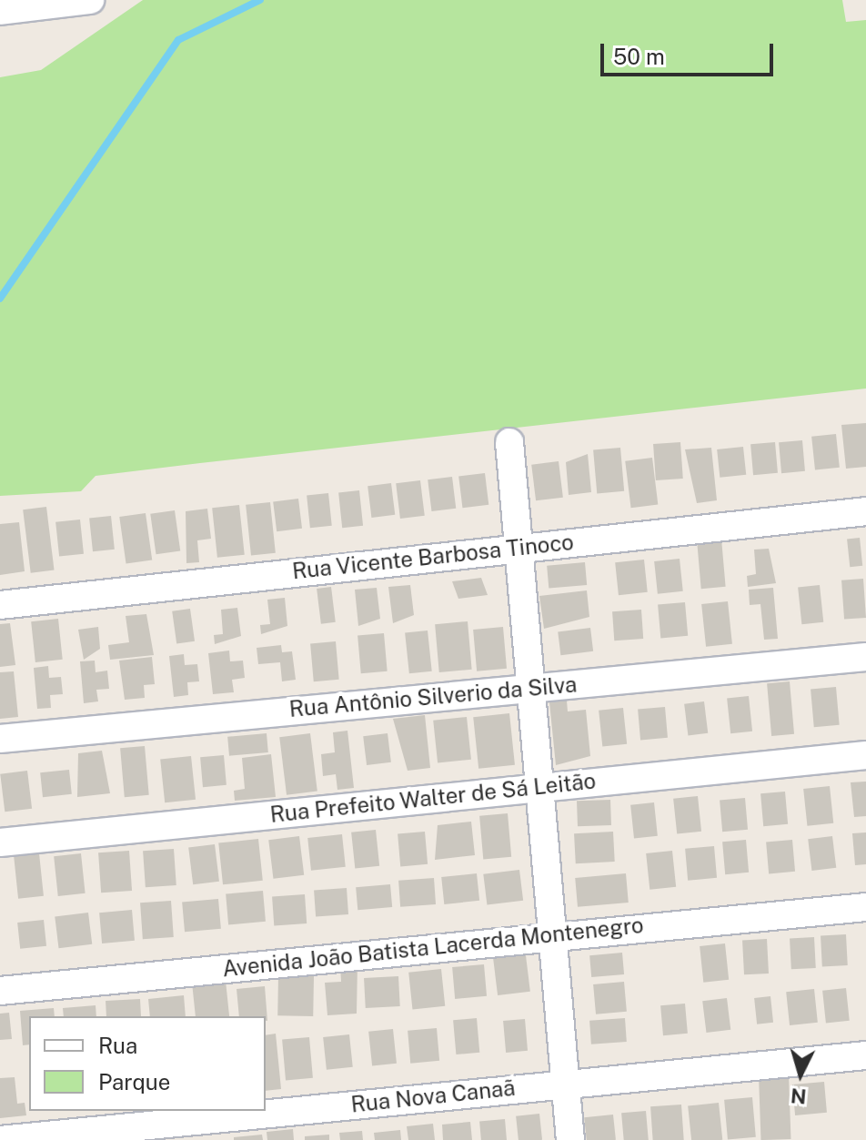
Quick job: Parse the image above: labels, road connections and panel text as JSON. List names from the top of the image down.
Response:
{
  "streets": {
    "street": [
      "Rua Vicente Barbosa Tinoco",
      "Rua Antônio Silverio da Silva",
      "Rua Prefeito Walter de Sá Leitão",
      "Avenida João Batista Lacerda Montenegro",
      "Rua Nova Canaã"
    ]
  },
  "legend": ["Rua", "Parque"],
  "scale_bar": "50 m",
  "north": "bottom"
}
